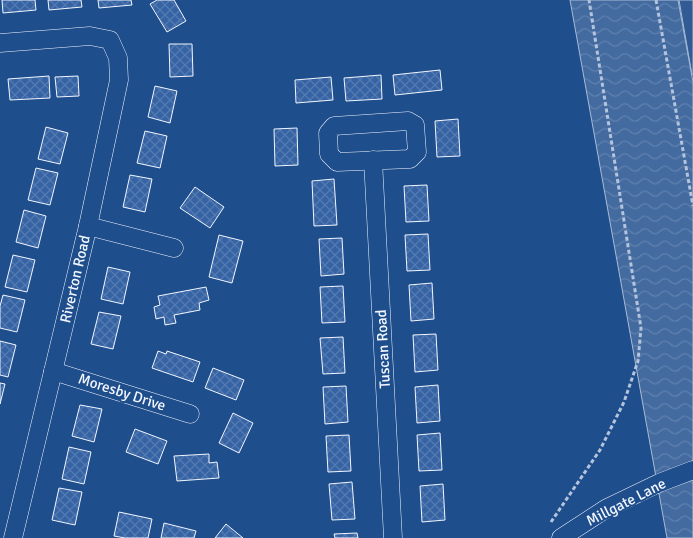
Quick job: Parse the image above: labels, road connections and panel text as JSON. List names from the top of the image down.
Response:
{
  "streets": {
    "street": [
      "Riverton Road",
      "Tuscan Road",
      "Moresby Drive",
      "Millgate Lane"
    ]
  },
  "crossings": [
    ["Riverton Road", "Moresby Drive"]
  ]
}
